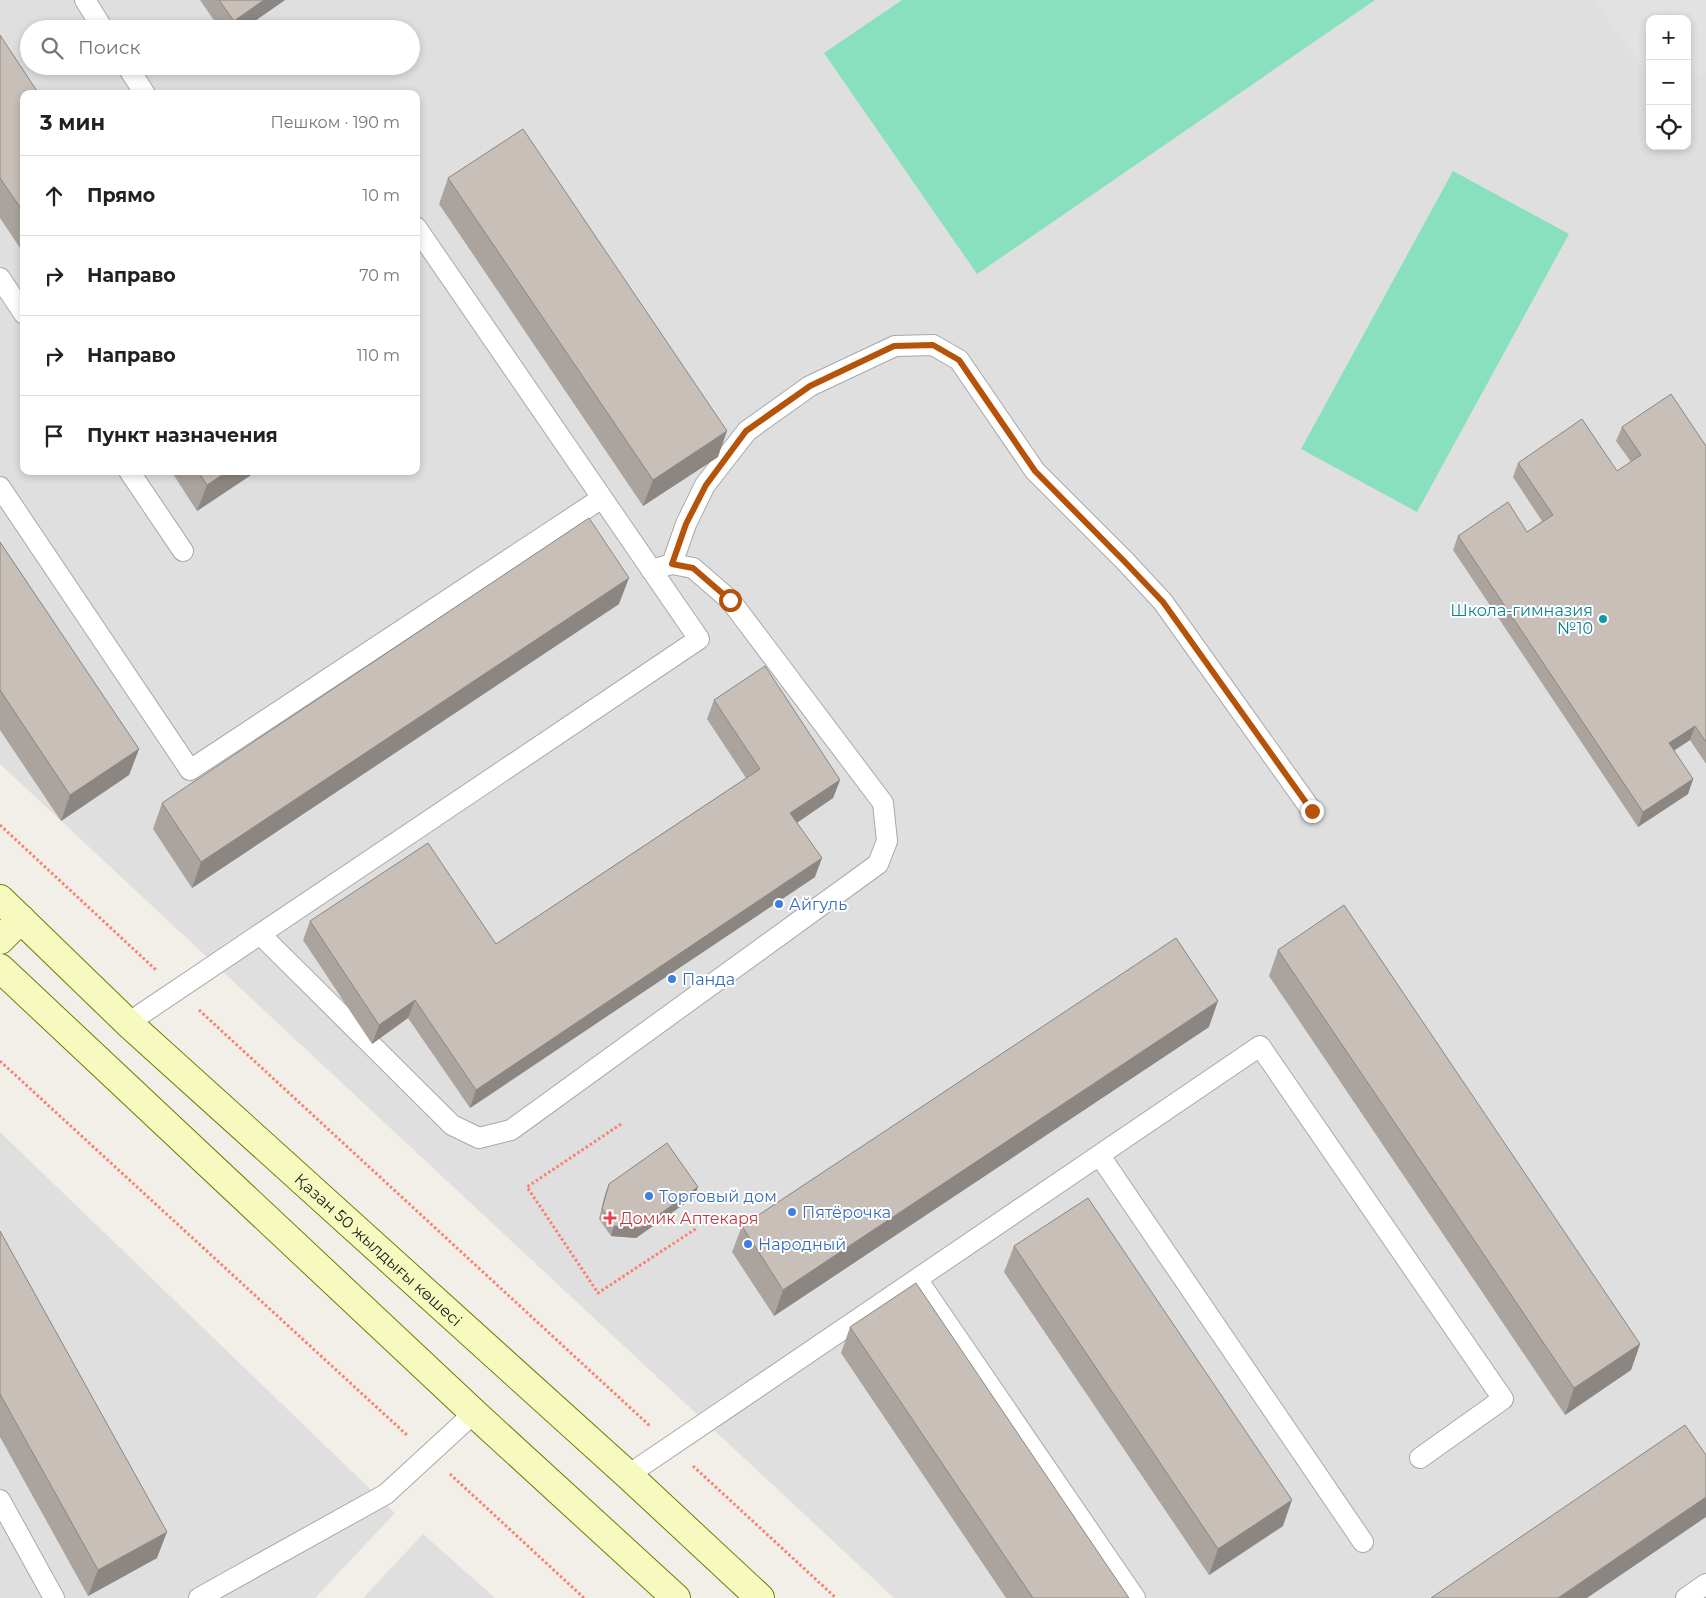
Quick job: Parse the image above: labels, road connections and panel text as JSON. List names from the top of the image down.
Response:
{
  "streets": {
    "street": ["Қазан 50 жылдығы көшесі"]
  },
  "places": {
    "other": [
      "Школа-гимназия №10",
      "Айгуль",
      "Панда",
      "Торговый дом",
      "Пятёрочка",
      "Народный"
    ],
    "health": ["Домик Аптекаря"]
  },
  "page": {
    "map_buttons": ["+", "−"],
    "search": "Поиск",
    "heading": ["3 мин", "Пешком · 190 m"],
    "list": [
      ["Прямо", "10 m"],
      ["Направо", "70 m"],
      ["Направо", "110 m"],
      "Пункт назначения"
    ]
  }
}
